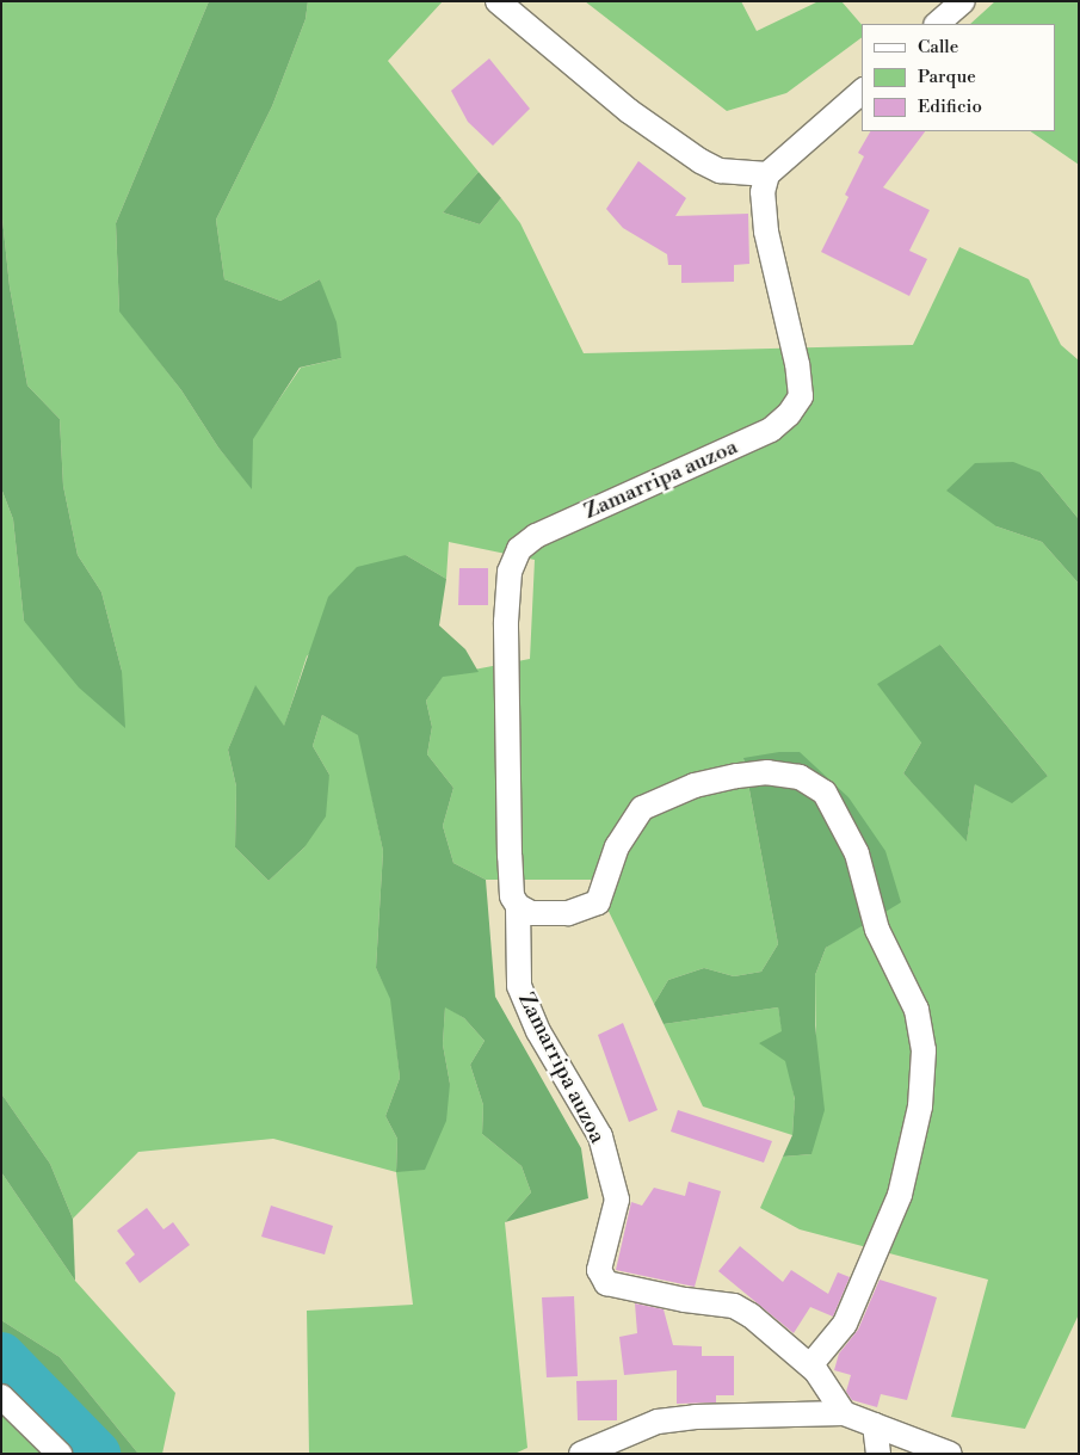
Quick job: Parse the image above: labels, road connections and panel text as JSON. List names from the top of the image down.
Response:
{
  "streets": {
    "street": ["Zamarripa auzoa"]
  },
  "legend": ["Calle", "Parque", "Edificio"]
}
